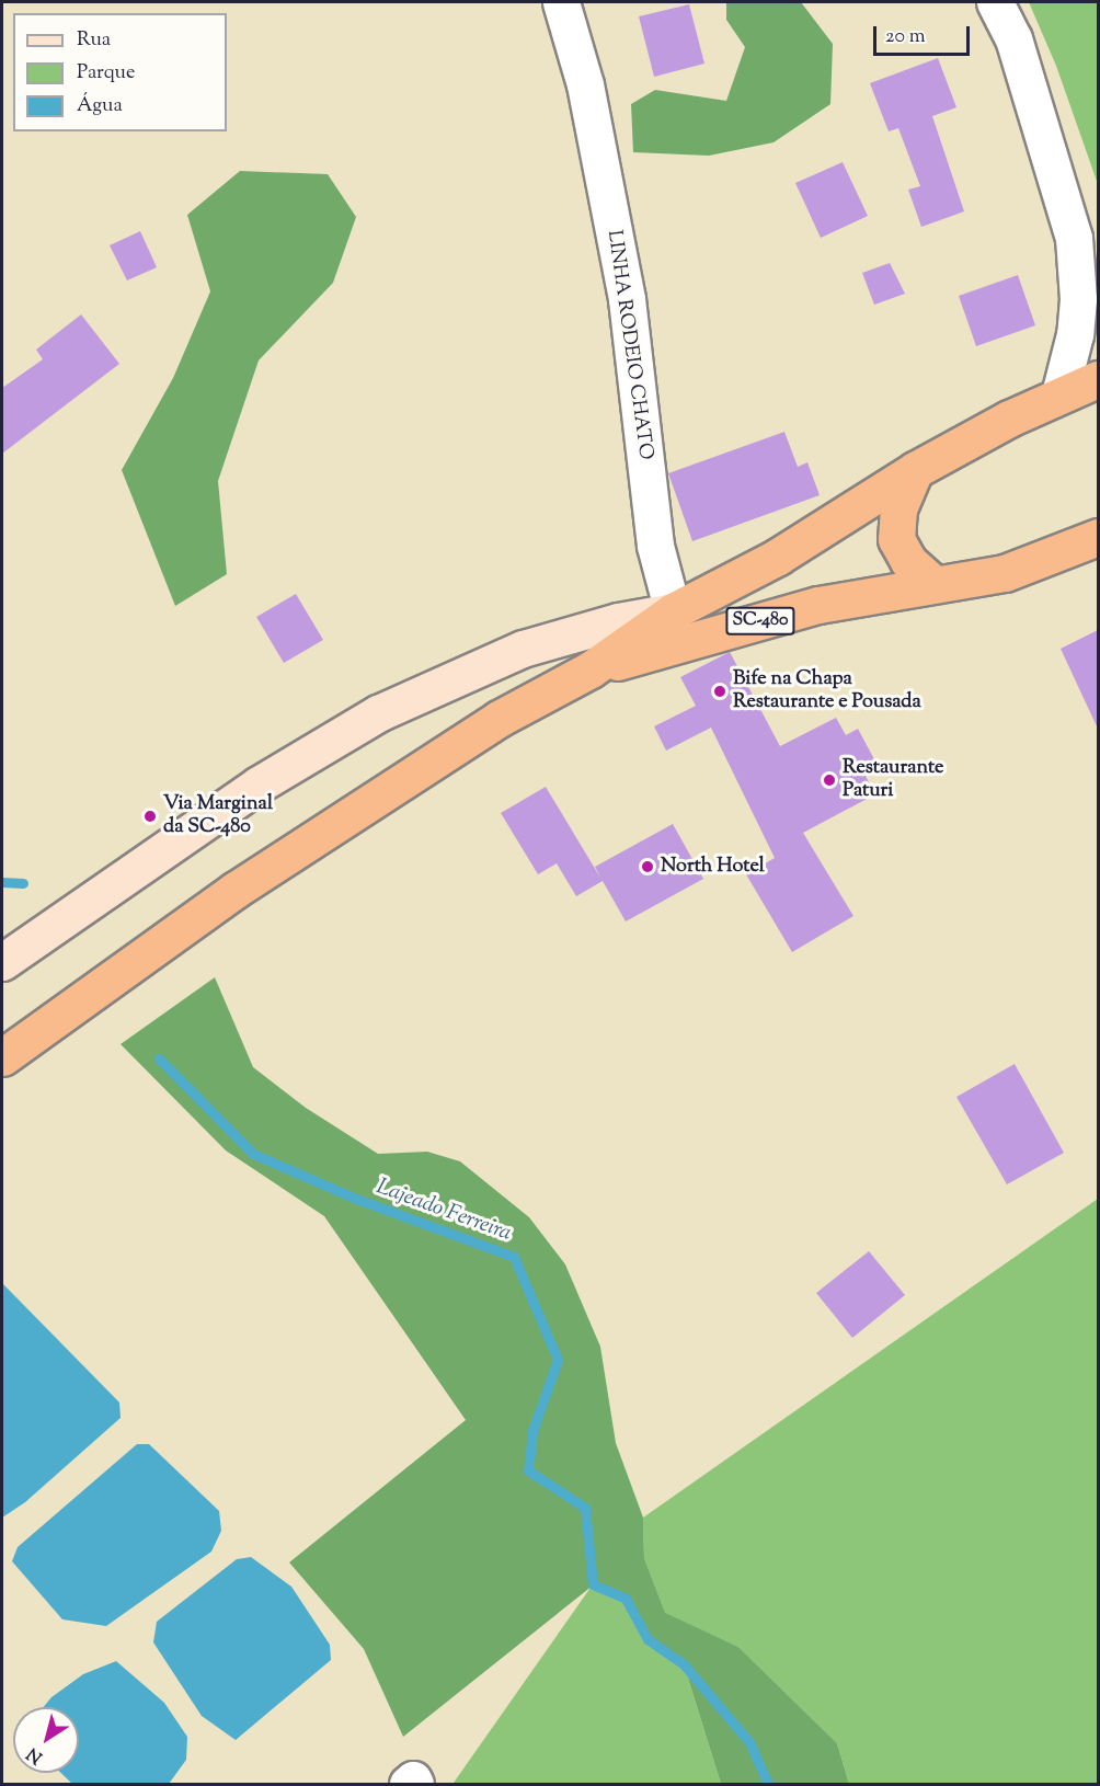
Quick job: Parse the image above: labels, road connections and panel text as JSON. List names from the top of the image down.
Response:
{
  "streets": {
    "highway": ["SC-480"],
    "street": ["LINHA RODEIO CHATO"]
  },
  "crossings": [
    ["LINHA RODEIO CHATO", "SC-480"]
  ],
  "water": ["Lajeado Ferreira"],
  "places": [
    "Bife na Chapa Restaurante e Pousada",
    "Restaurante Paturi",
    "Via Marginal da SC-480",
    "North Hotel"
  ],
  "legend": ["Rua", "Parque", "Água"],
  "scale_bar": "20 m",
  "north": "bottom left"
}
